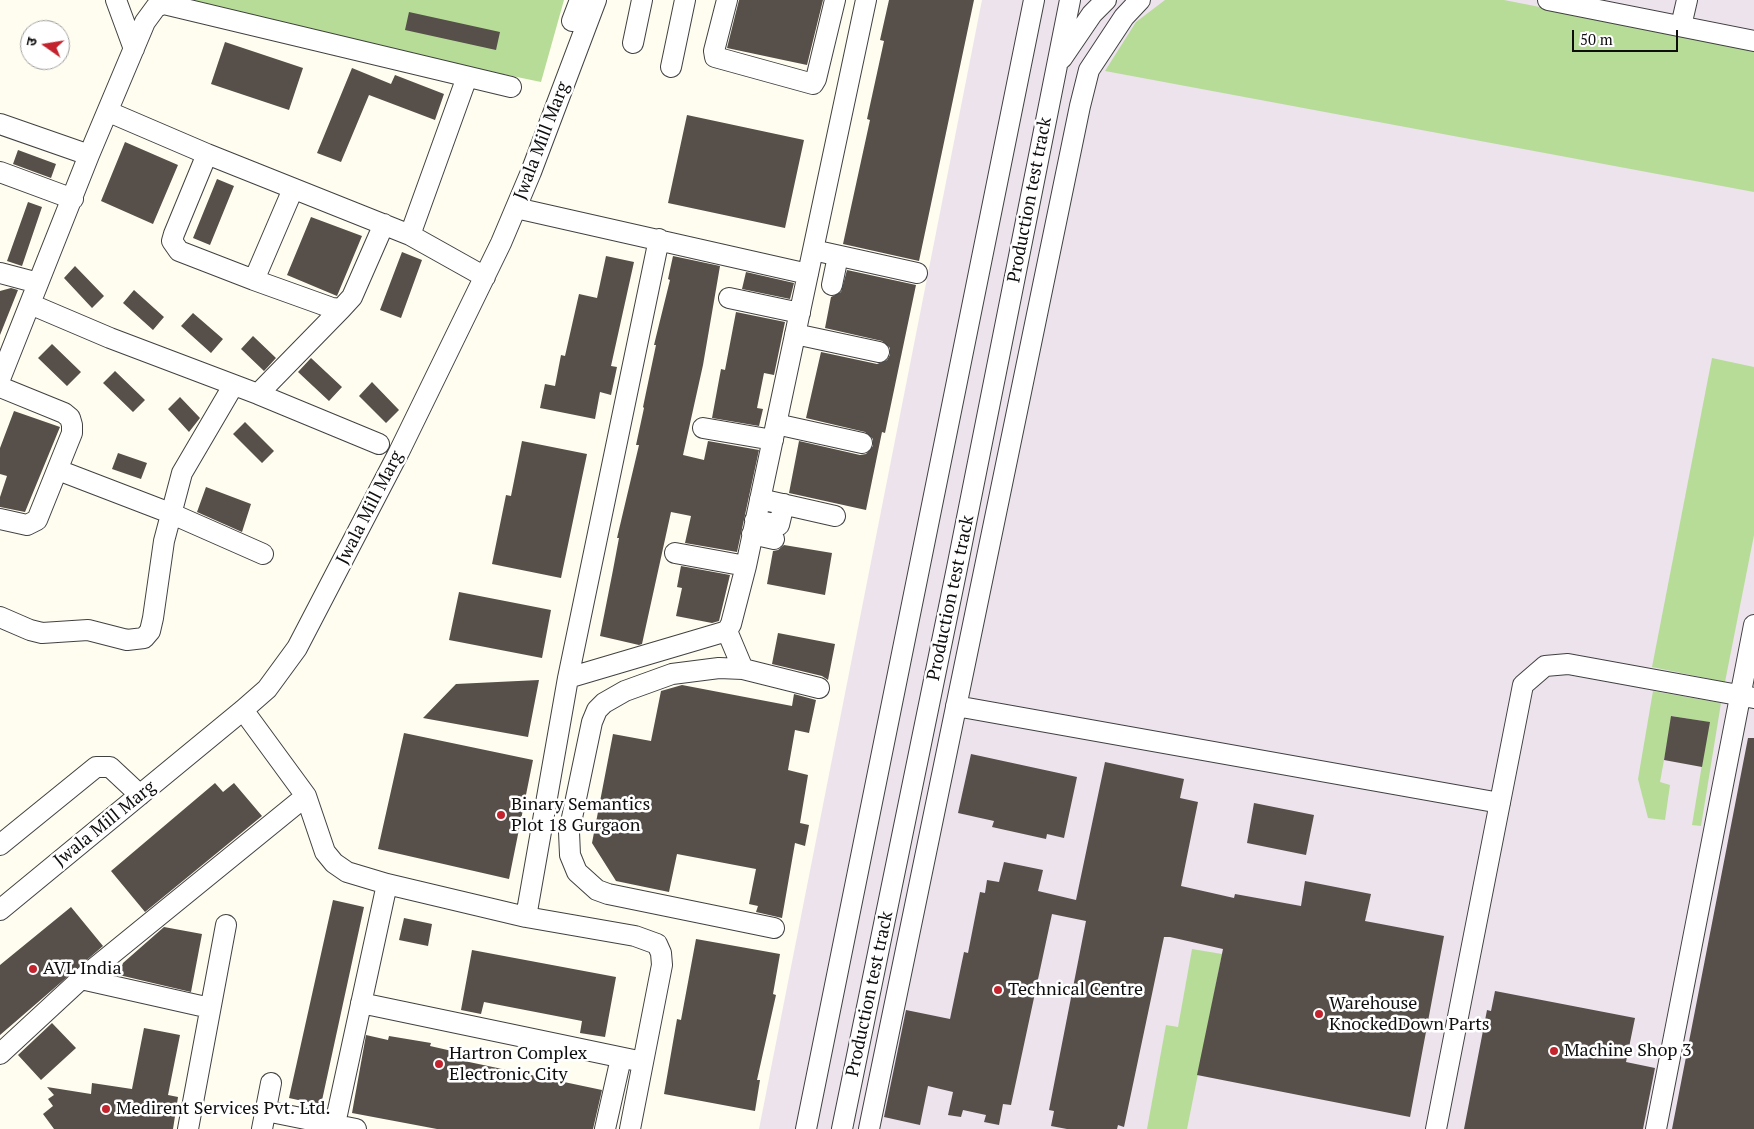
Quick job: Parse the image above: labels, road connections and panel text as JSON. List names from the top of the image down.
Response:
{
  "streets": {
    "street": ["Jwala Mill Marg", "Production test track"]
  },
  "places": [
    "Binary Semantics Plot 18 Gurgaon",
    "AVL India",
    "Technical Centre",
    "Warehouse KnockedDown Parts",
    "Machine Shop 3",
    "Hartron Complex Electronic City",
    "Medirent Services Pvt. Ltd."
  ],
  "scale_bar": "50 m",
  "north": "left"
}
